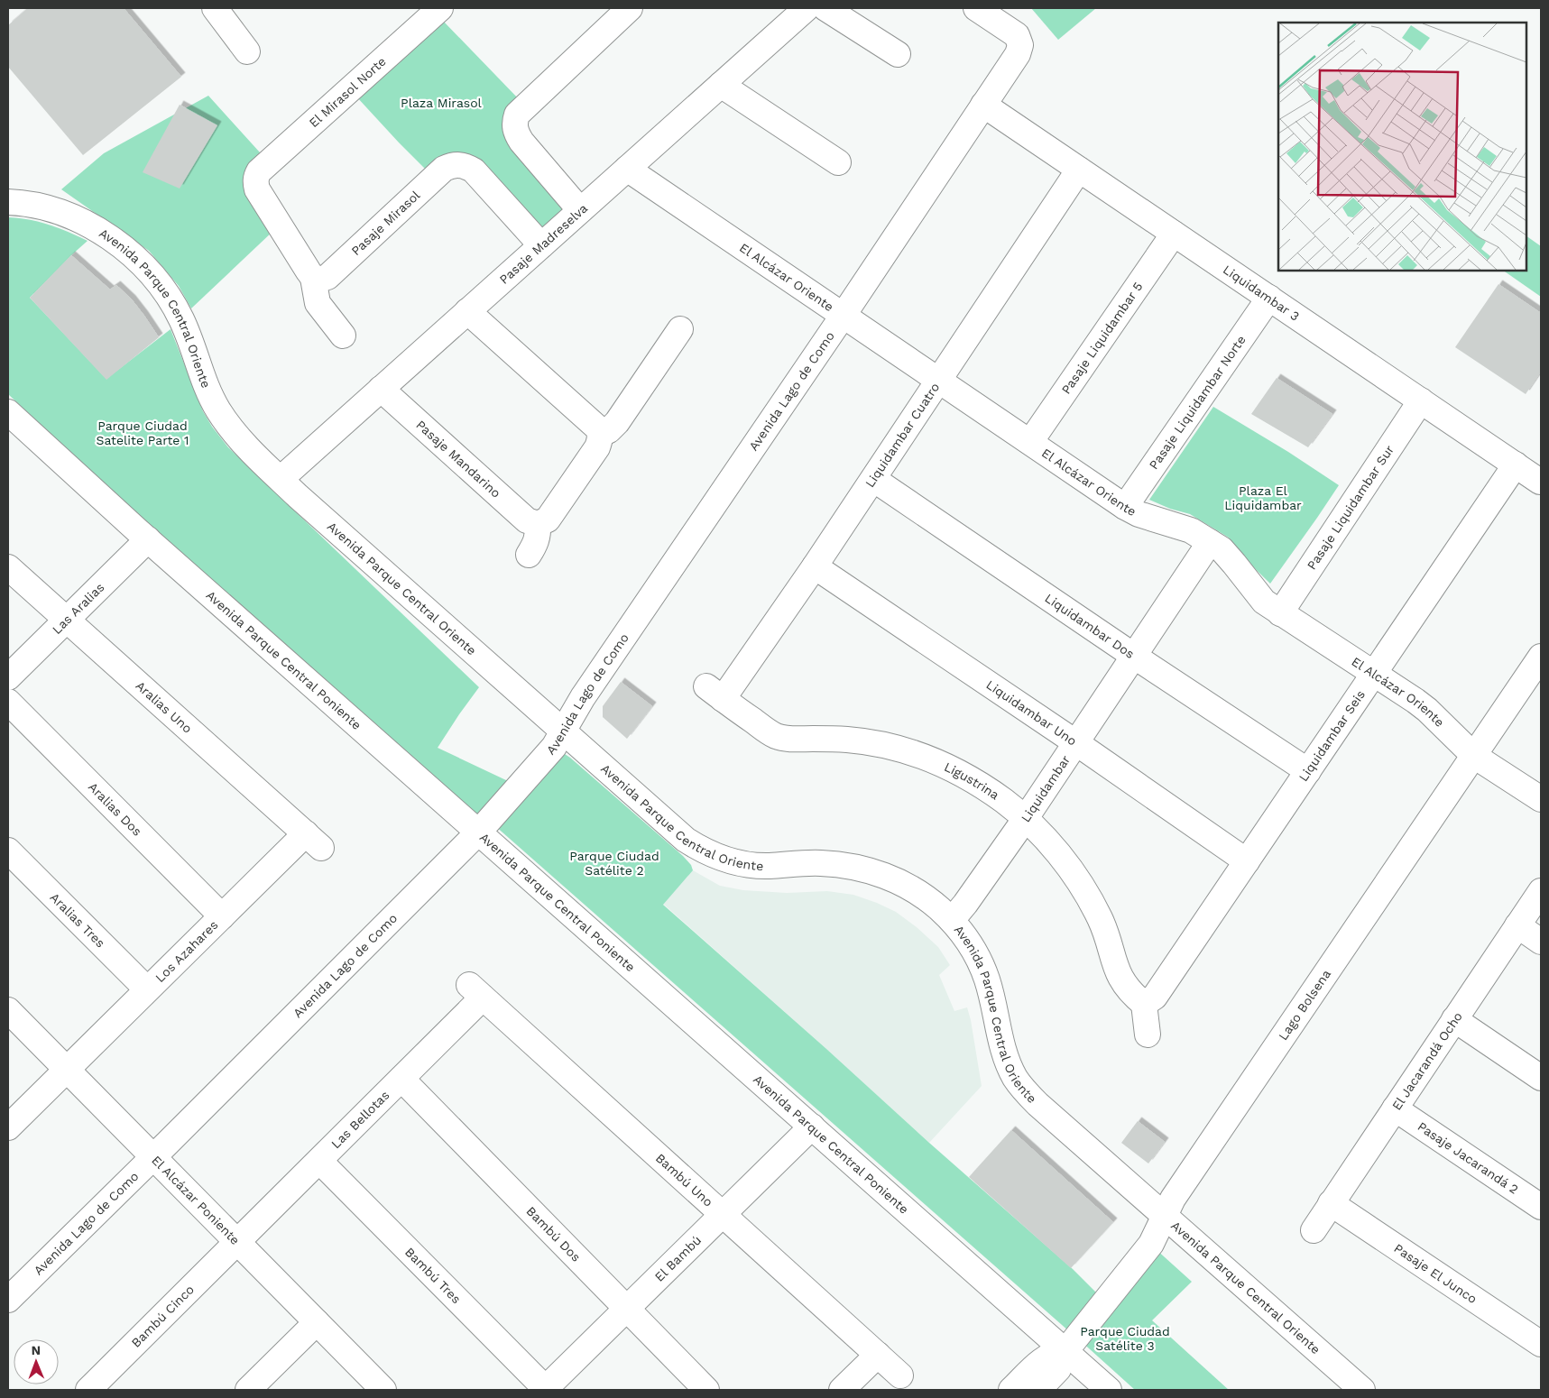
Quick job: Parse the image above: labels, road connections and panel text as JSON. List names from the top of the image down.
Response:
{
  "streets": {
    "street": [
      "El Mirasol Norte",
      "Pasaje Mirasol",
      "Pasaje Madreselva",
      "El Alcázar Oriente",
      "Liquidambar 3",
      "Avenida Parque Central Oriente",
      "Pasaje Liquidambar 5",
      "Avenida Lago de Como",
      "Pasaje Liquidambar Norte",
      "Liquidambar Cuatro",
      "Pasaje Mandarino",
      "Pasaje Liquidambar Sur",
      "Las Aralias",
      "Liquidambar Dos",
      "Avenida Parque Central Poniente",
      "Aralias Uno",
      "Liquidambar Uno",
      "Liquidambar Seis",
      "Ligustrina",
      "Liquidambar",
      "Aralias Dos",
      "Aralias Tres",
      "Los Azahares",
      "Lago Bolsena",
      "El Jacarandá Ocho",
      "Las Bellotas",
      "Pasaje Jacarandá 2",
      "Bambú Uno",
      "El Alcázar Poniente",
      "Bambú Dos",
      "El Bambú",
      "Pasaje El Junco",
      "Bambú Tres",
      "Bambú Cinco"
    ]
  },
  "crossings": [
    ["El Mirasol Norte", "Pasaje Mirasol"],
    ["Pasaje Mirasol", "Pasaje Madreselva"],
    ["Pasaje Madreselva", "El Alcázar Oriente"],
    ["Pasaje Madreselva", "Avenida Parque Central Oriente"],
    ["Pasaje Madreselva", "Pasaje Mandarino"],
    ["El Alcázar Oriente", "Pasaje Liquidambar 5"],
    ["El Alcázar Oriente", "Avenida Lago de Como"],
    ["El Alcázar Oriente", "Pasaje Liquidambar Norte"],
    ["El Alcázar Oriente", "Liquidambar Cuatro"],
    ["El Alcázar Oriente", "Pasaje Liquidambar Sur"],
    ["El Alcázar Oriente", "Liquidambar Seis"],
    ["El Alcázar Oriente", "Liquidambar"],
    ["El Alcázar Oriente", "Lago Bolsena"],
    ["Liquidambar 3", "Pasaje Liquidambar 5"],
    ["Liquidambar 3", "Avenida Lago de Como"],
    ["Liquidambar 3", "Pasaje Liquidambar Norte"],
    ["Liquidambar 3", "Liquidambar Cuatro"],
    ["Liquidambar 3", "Pasaje Liquidambar Sur"],
    ["Liquidambar 3", "Liquidambar Seis"],
    ["Avenida Parque Central Oriente", "Avenida Lago de Como"],
    ["Avenida Parque Central Oriente", "Liquidambar"],
    ["Avenida Parque Central Oriente", "Lago Bolsena"],
    ["Avenida Lago de Como", "Avenida Parque Central Poniente"],
    ["Avenida Lago de Como", "El Alcázar Poniente"],
    ["Liquidambar Cuatro", "Liquidambar Dos"],
    ["Liquidambar Cuatro", "Liquidambar Uno"],
    ["Liquidambar Cuatro", "Ligustrina"],
    ["Las Aralias", "Avenida Parque Central Poniente"],
    ["Las Aralias", "Aralias Uno"],
    ["Liquidambar Dos", "Liquidambar Seis"],
    ["Liquidambar Dos", "Liquidambar"],
    ["Avenida Parque Central Poniente", "Lago Bolsena"],
    ["Avenida Parque Central Poniente", "El Bambú"],
    ["Aralias Uno", "Los Azahares"],
    ["Liquidambar Uno", "Liquidambar Seis"],
    ["Liquidambar Uno", "Liquidambar"],
    ["Liquidambar Seis", "Ligustrina"],
    ["Ligustrina", "Liquidambar"],
    ["Aralias Dos", "Los Azahares"],
    ["Aralias Tres", "Los Azahares"],
    ["Los Azahares", "El Alcázar Poniente"],
    ["El Jacarandá Ocho", "Pasaje Jacarandá 2"],
    ["El Jacarandá Ocho", "Pasaje El Junco"],
    ["Las Bellotas", "Bambú Uno"],
    ["Las Bellotas", "El Alcázar Poniente"],
    ["Las Bellotas", "Bambú Dos"],
    ["Las Bellotas", "Bambú Tres"],
    ["Las Bellotas", "Bambú Cinco"],
    ["Bambú Uno", "El Bambú"],
    ["El Alcázar Poniente", "Bambú Cinco"],
    ["Bambú Dos", "El Bambú"],
    ["El Bambú", "Bambú Tres"]
  ],
  "parks": [
    "Plaza Mirasol",
    "Parque Ciudad Satelite Parte 1",
    "Plaza El Liquidambar",
    "Parque Ciudad Satélite 2",
    "Parque Ciudad Satélite 3"
  ],
  "north": "top"
}
